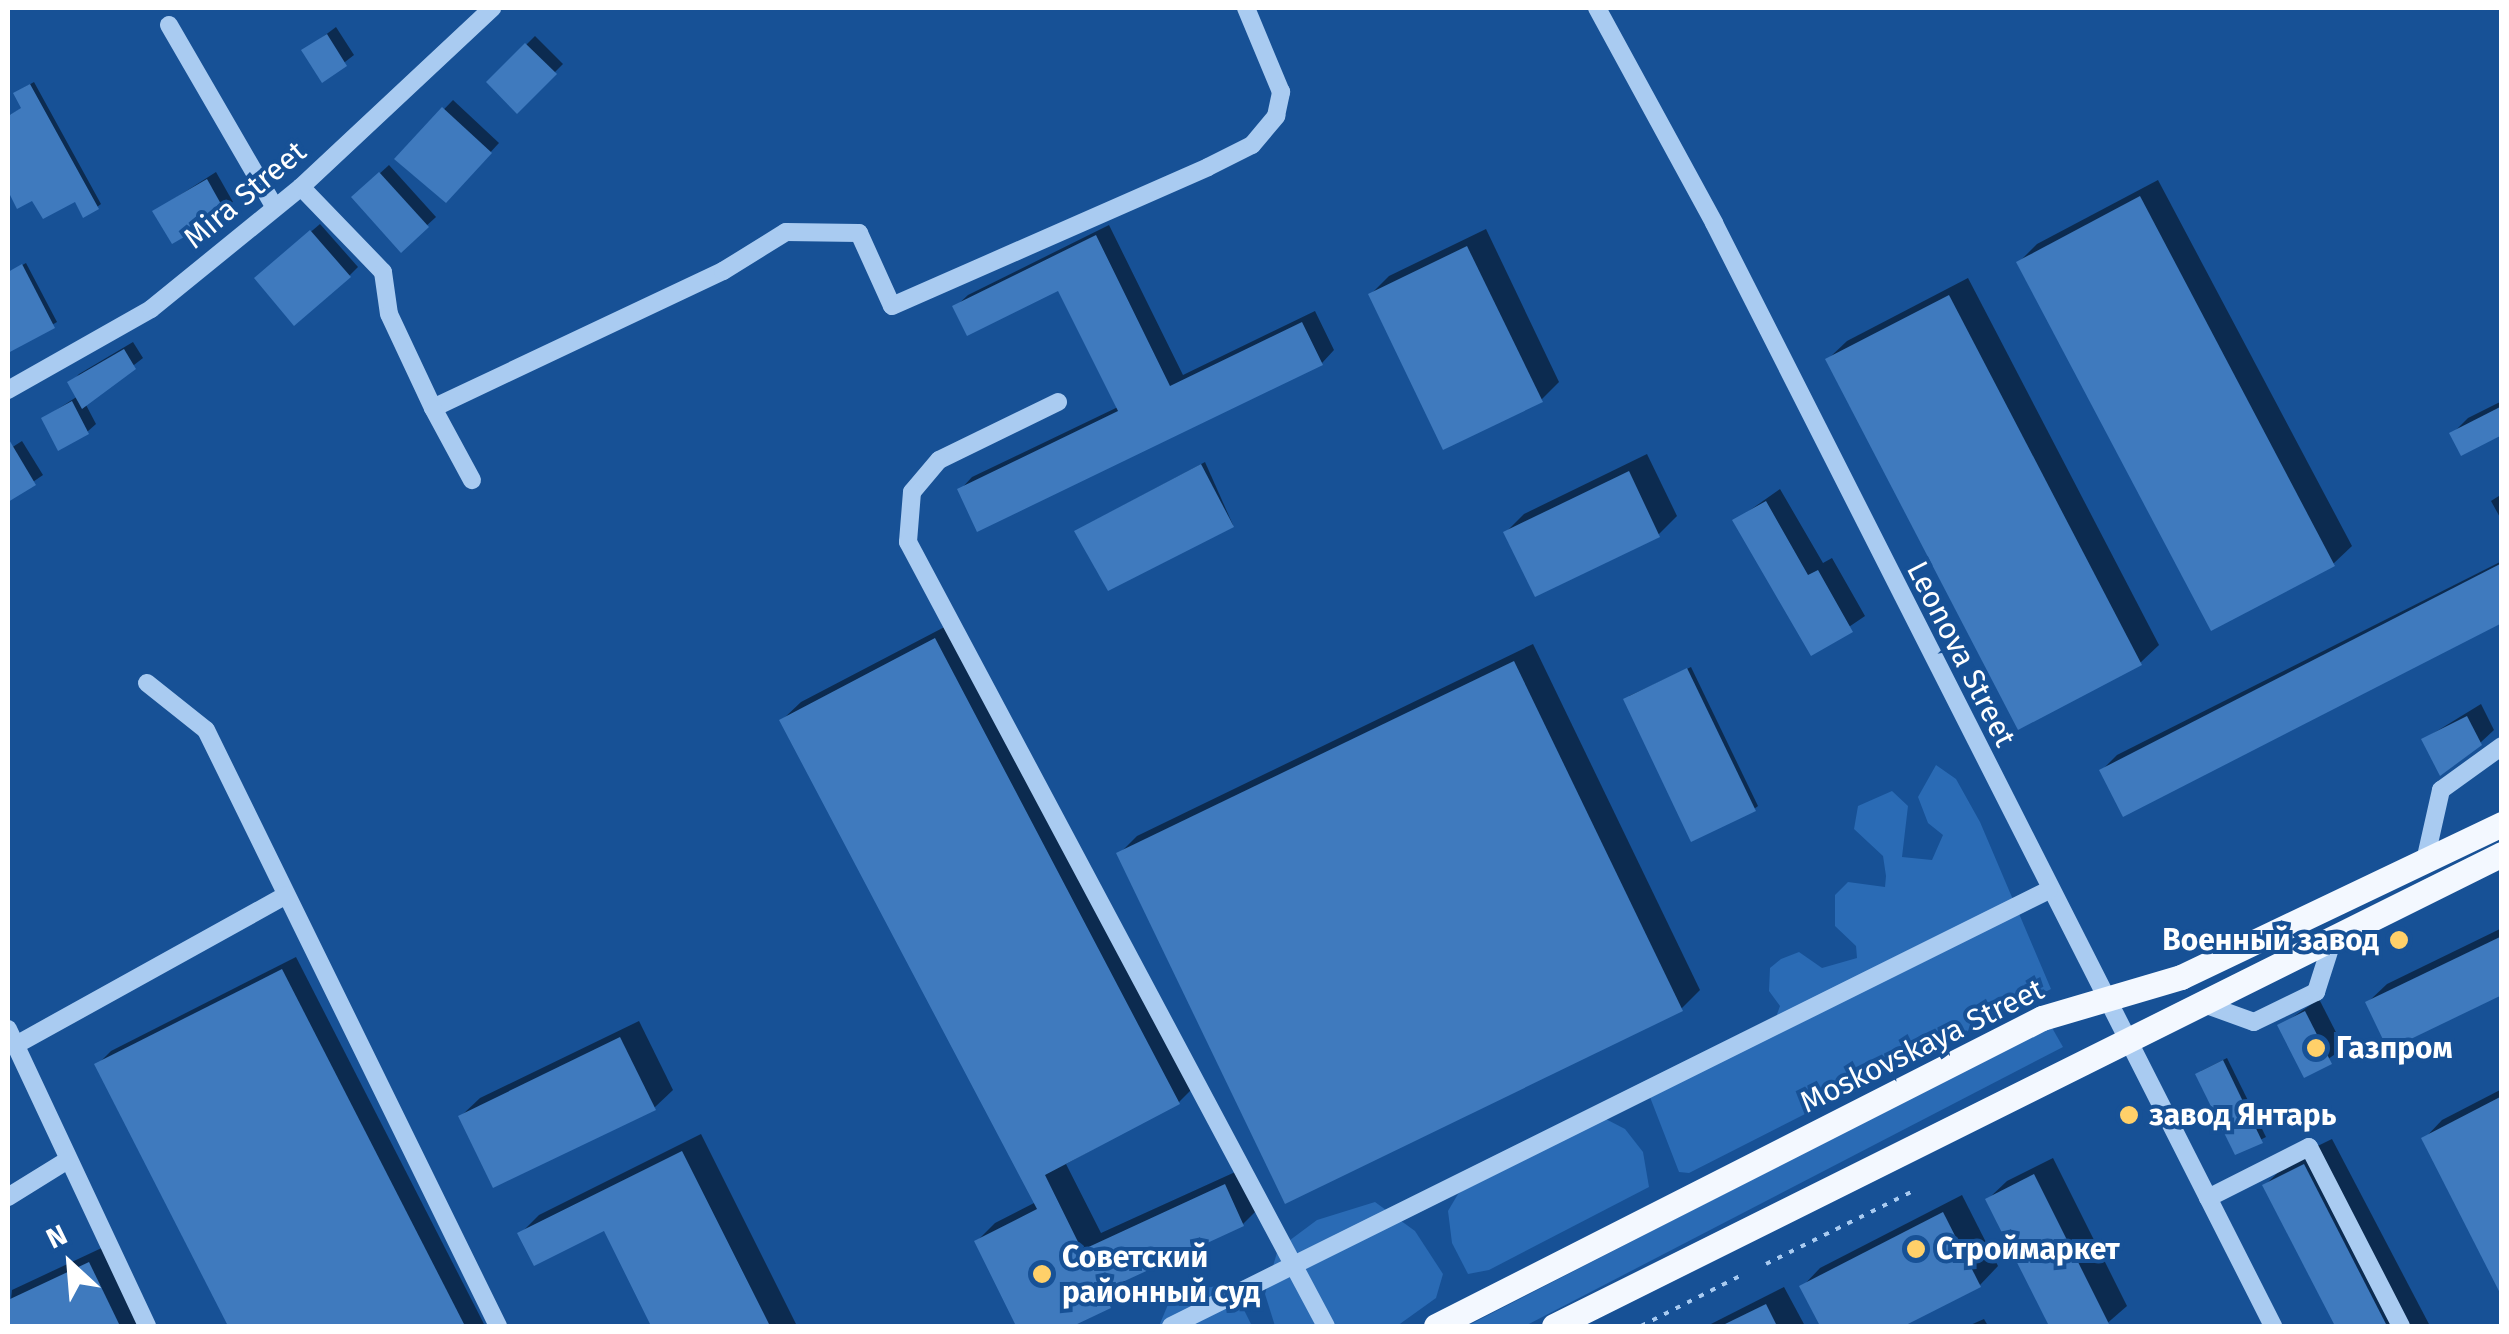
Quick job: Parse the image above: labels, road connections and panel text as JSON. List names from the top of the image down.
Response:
{
  "streets": {
    "main road": ["Moskovskaya Street"],
    "street": ["Mira Street", "Leonova Street"]
  },
  "crossings": [
    ["Leonova Street", "Moskovskaya Street"]
  ],
  "places": [
    "Военный завод",
    "Газпром",
    "завод Янтарь",
    "Строймаркет",
    "Советский районный суд"
  ],
  "north": "top left"
}
